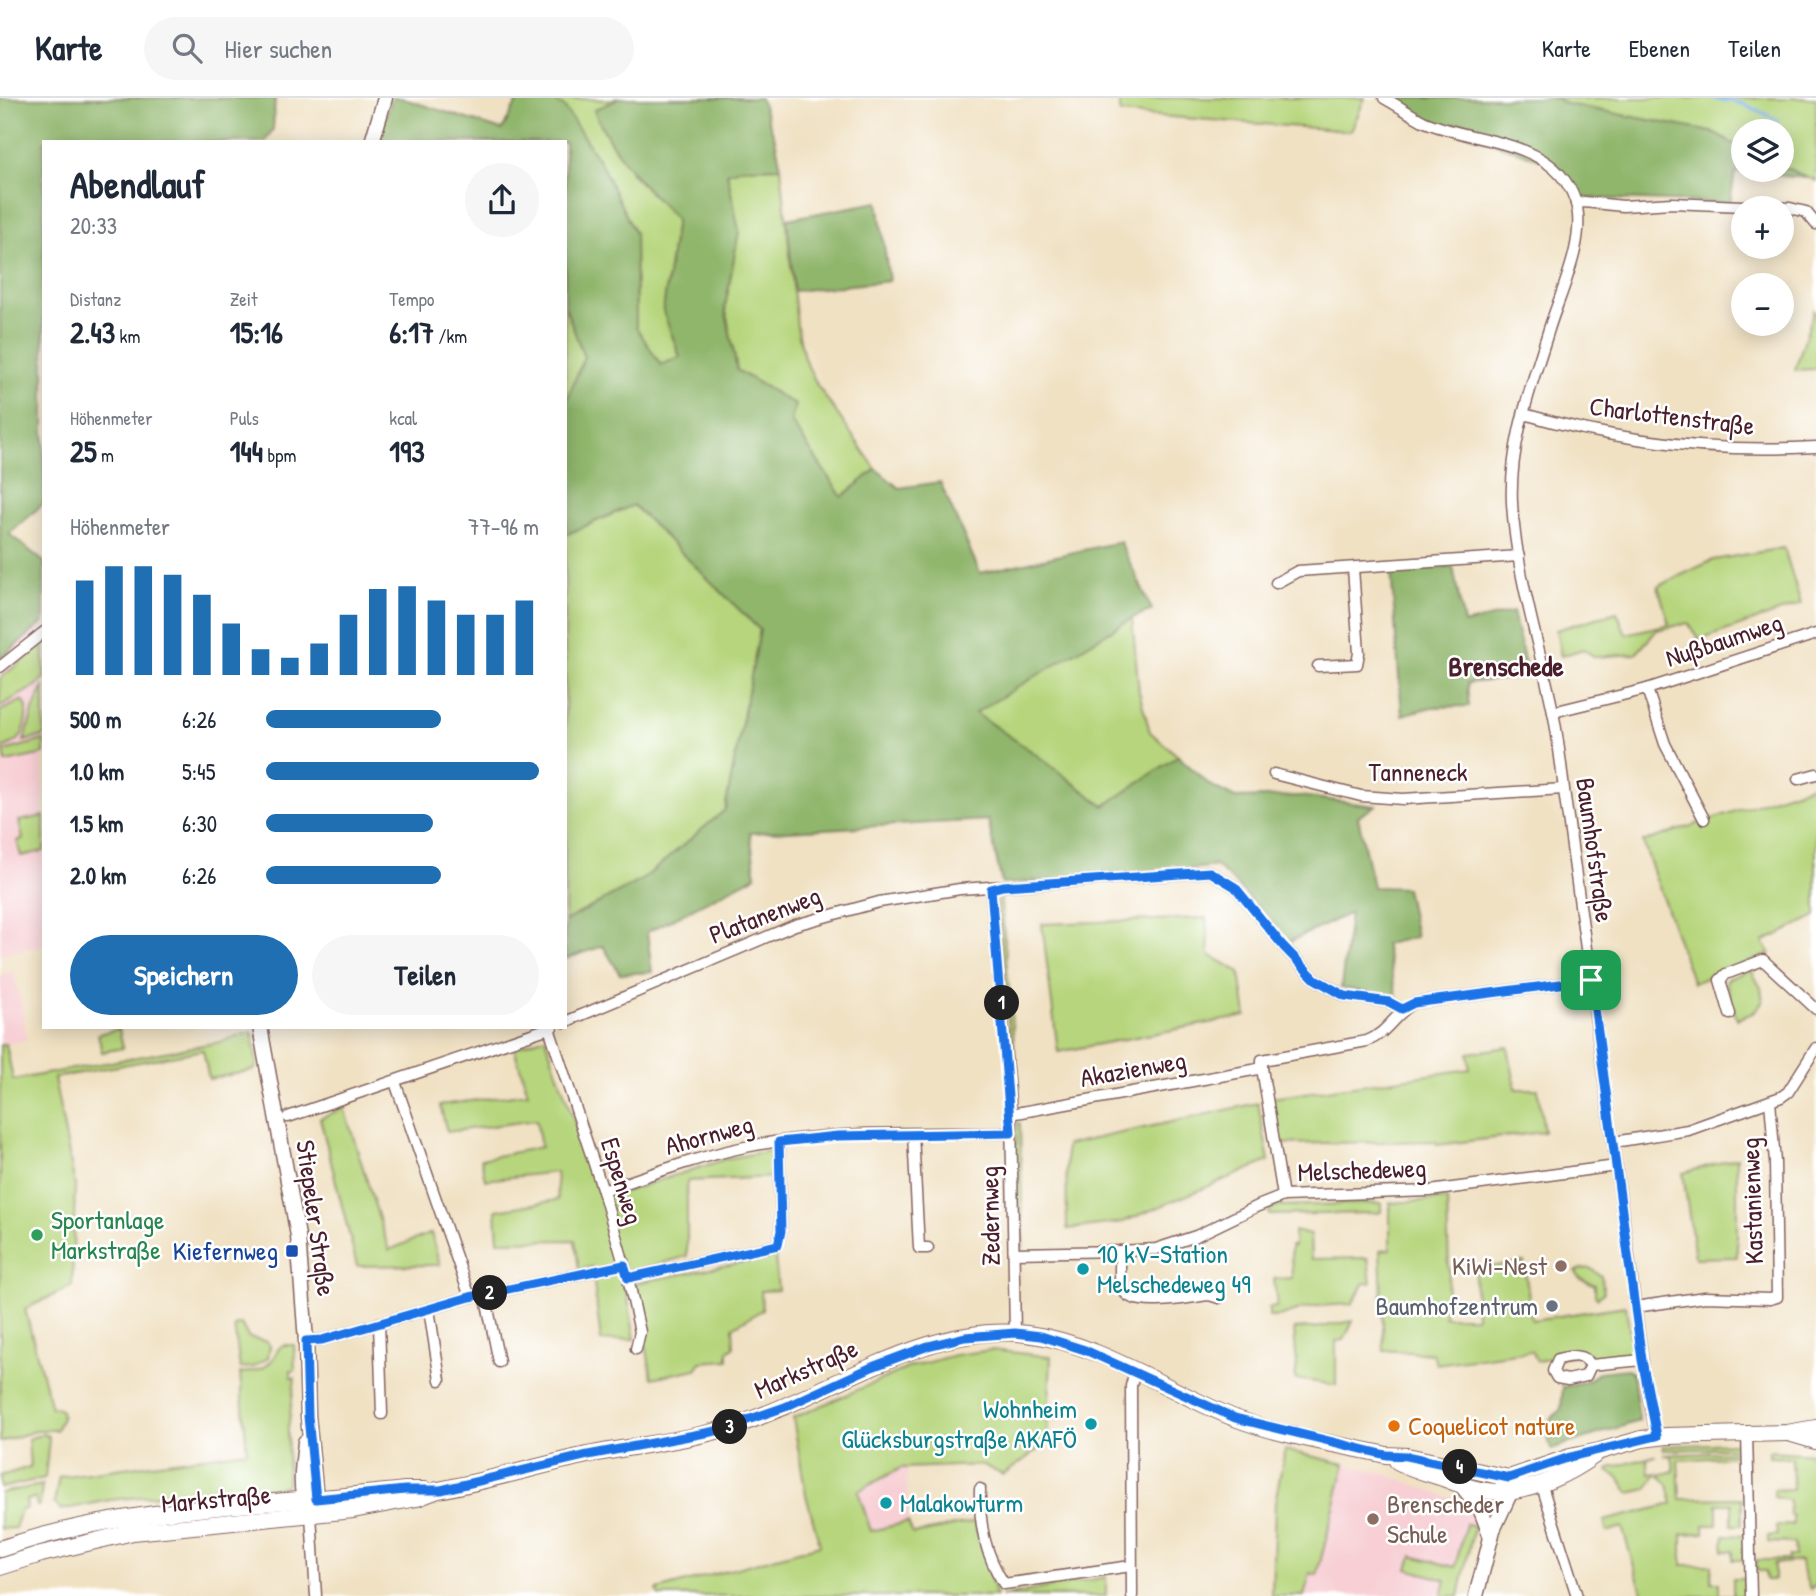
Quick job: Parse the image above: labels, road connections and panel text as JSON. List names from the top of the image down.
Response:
{
  "streets": {
    "main road": ["Markstraße"],
    "street": [
      "Charlottenstraße",
      "Nußbaumweg",
      "Tanneneck",
      "Baumhofstraße",
      "Platanenweg",
      "Akazienweg",
      "Ahornweg",
      "Melschedeweg",
      "Espenweg",
      "Kastanienweg",
      "Zedernweg",
      "Stiepeler Straße"
    ]
  },
  "crossings": [
    ["Charlottenstraße", "Baumhofstraße"],
    ["Nußbaumweg", "Baumhofstraße"],
    ["Tanneneck", "Baumhofstraße"],
    ["Baumhofstraße", "Melschedeweg"],
    ["Baumhofstraße", "Kastanienweg"],
    ["Baumhofstraße", "Markstraße"],
    ["Platanenweg", "Akazienweg"],
    ["Platanenweg", "Zedernweg"],
    ["Akazienweg", "Zedernweg"],
    ["Ahornweg", "Espenweg"],
    ["Ahornweg", "Zedernweg"],
    ["Melschedeweg", "Zedernweg"],
    ["Zedernweg", "Markstraße"],
    ["Stiepeler Straße", "Markstraße"]
  ],
  "districts": ["Brenschede"],
  "places": {
    "other": [
      "Sportanlage Markstraße",
      "KiWi-Nest",
      "10 kV-Station Melschedeweg 49",
      "Baumhofzentrum",
      "Wohnheim Glücksburgstraße AKAFÖ",
      "Coquelicot nature",
      "Malakowturm",
      "Brenscheder Schule"
    ],
    "transit": ["Kiefernweg"]
  },
  "page": {
    "header": "Karte",
    "search": "Hier suchen",
    "nav": ["Karte", "Ebenen", "Teilen"],
    "map_buttons": ["+", "−"],
    "heading": ["Abendlauf", "20:33"],
    "stats": [
      ["Distanz", "2.43 km"],
      ["Zeit", "15:16"],
      ["Tempo", "6:17 /km"],
      ["Höhenmeter", "25 m"],
      ["Puls", "144 bpm"],
      ["kcal", "193"]
    ],
    "chart": ["Höhenmeter", "77–96 m"],
    "list": [
      {
        "name": "500 m",
        "note": "6:26"
      },
      {
        "name": "1.0 km",
        "note": "5:45"
      },
      {
        "name": "1.5 km",
        "note": "6:30"
      },
      {
        "name": "2.0 km",
        "note": "6:26"
      }
    ],
    "buttons": ["Speichern", "Teilen"],
    "pins": [
      "1",
      "2",
      "3",
      "4"
    ]
  }
}
